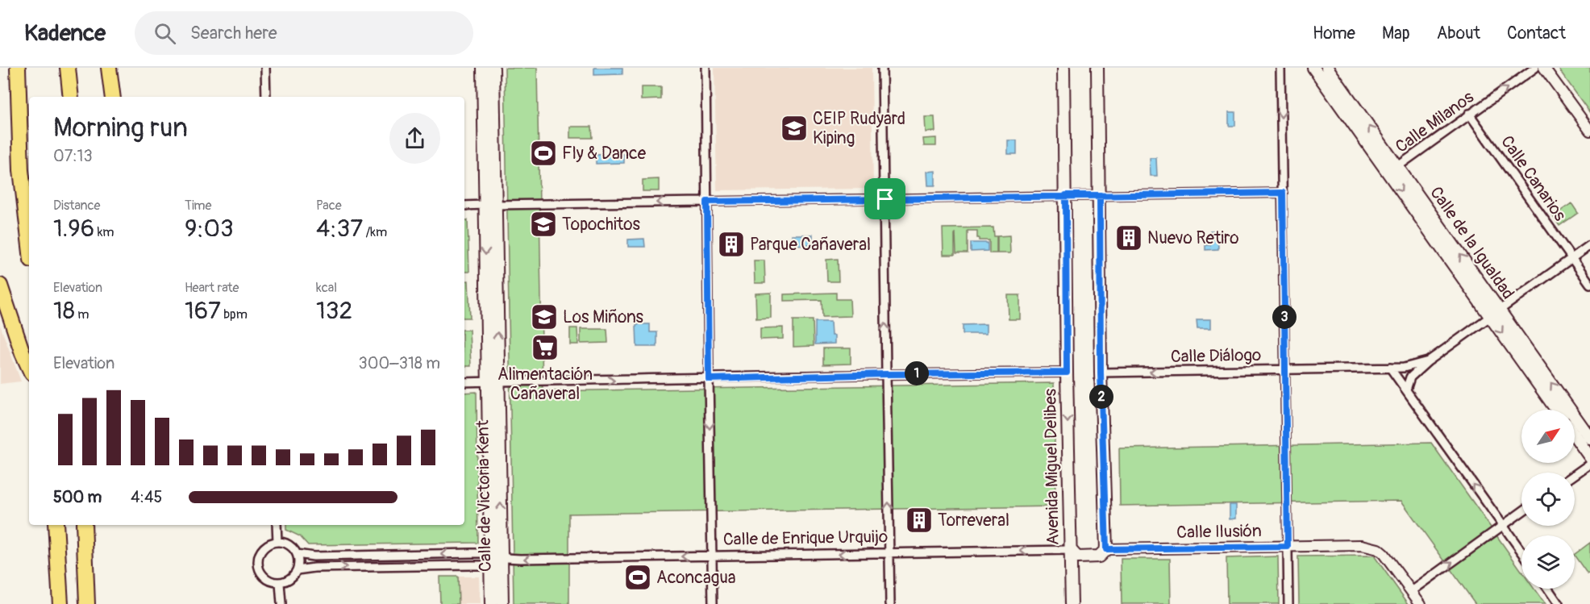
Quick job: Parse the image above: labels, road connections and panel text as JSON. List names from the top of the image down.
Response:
{
  "streets": {
    "main road": [
      "Calle de la Igualdad",
      "Avenida Miguel Delibes",
      "Calle de Victoria Kent",
      "Calle de Enrique Urquijo"
    ],
    "street": [
      "Calle Milanos",
      "Calle Canarios",
      "Calle Diálogo",
      "Calle Ilusión"
    ]
  },
  "crossings": [
    ["Calle Milanos", "Calle Canarios"],
    ["Calle Milanos", "Calle de la Igualdad"],
    ["Avenida Miguel Delibes", "Calle de Enrique Urquijo"],
    ["Calle de Victoria Kent", "Calle de Enrique Urquijo"],
    ["Calle Ilusión", "Calle de Enrique Urquijo"]
  ],
  "one_way": ["Calle Milanos", "Calle Diálogo", "Calle de Enrique Urquijo"],
  "places": {
    "school or university": ["CEIP Rudyard Kiping", "Topochitos", "Los Miñons"],
    "sports": ["Fly & Dance", "Aconcagua"],
    "building": ["Nuevo Retiro", "Parque Cañaveral", "Torreveral"],
    "supermarket": ["Alimentación Cañaveral"]
  },
  "north": "top right",
  "page": {
    "header": "Kadence",
    "search": "Search here",
    "nav": [
      "Home",
      "Map",
      "About",
      "Contact"
    ],
    "heading": ["Morning run", "07:13"],
    "stats": [
      ["Distance", "1.96 km"],
      ["Time", "9:03"],
      ["Pace", "4:37 /km"],
      ["Elevation", "18 m"],
      ["Heart rate", "167 bpm"],
      ["kcal", "132"]
    ],
    "pins": ["3", "1", "2"],
    "chart": ["Elevation", "300–318 m"],
    "list": [
      {
        "name": "500 m",
        "note": "4:45"
      }
    ]
  }
}
